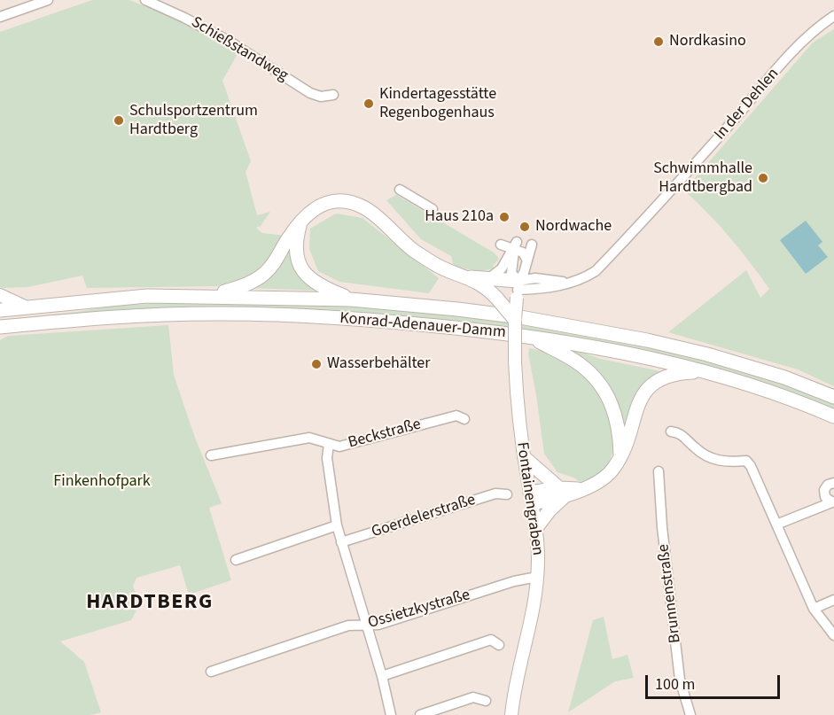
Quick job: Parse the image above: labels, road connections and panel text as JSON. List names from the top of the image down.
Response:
{
  "streets": {
    "main road": ["Konrad-Adenauer-Damm"],
    "street": [
      "Schießstandweg",
      "In der Dehlen",
      "Beckstraße",
      "Fontainengraben",
      "Goerdelerstraße",
      "Brunnenstraße",
      "Ossietzkystraße"
    ]
  },
  "crossings": [
    ["In der Dehlen", "Fontainengraben"],
    ["Fontainengraben", "Ossietzkystraße"]
  ],
  "districts": ["HARDTBERG"],
  "parks": ["Finkenhofpark"],
  "places": [
    "Nordkasino",
    "Kindertagesstätte Regenbogenhaus",
    "Schulsportzentrum Hardtberg",
    "Schwimmhalle Hardtbergbad",
    "Haus 210a",
    "Nordwache",
    "Wasserbehälter"
  ],
  "scale_bar": "100 m"
}
